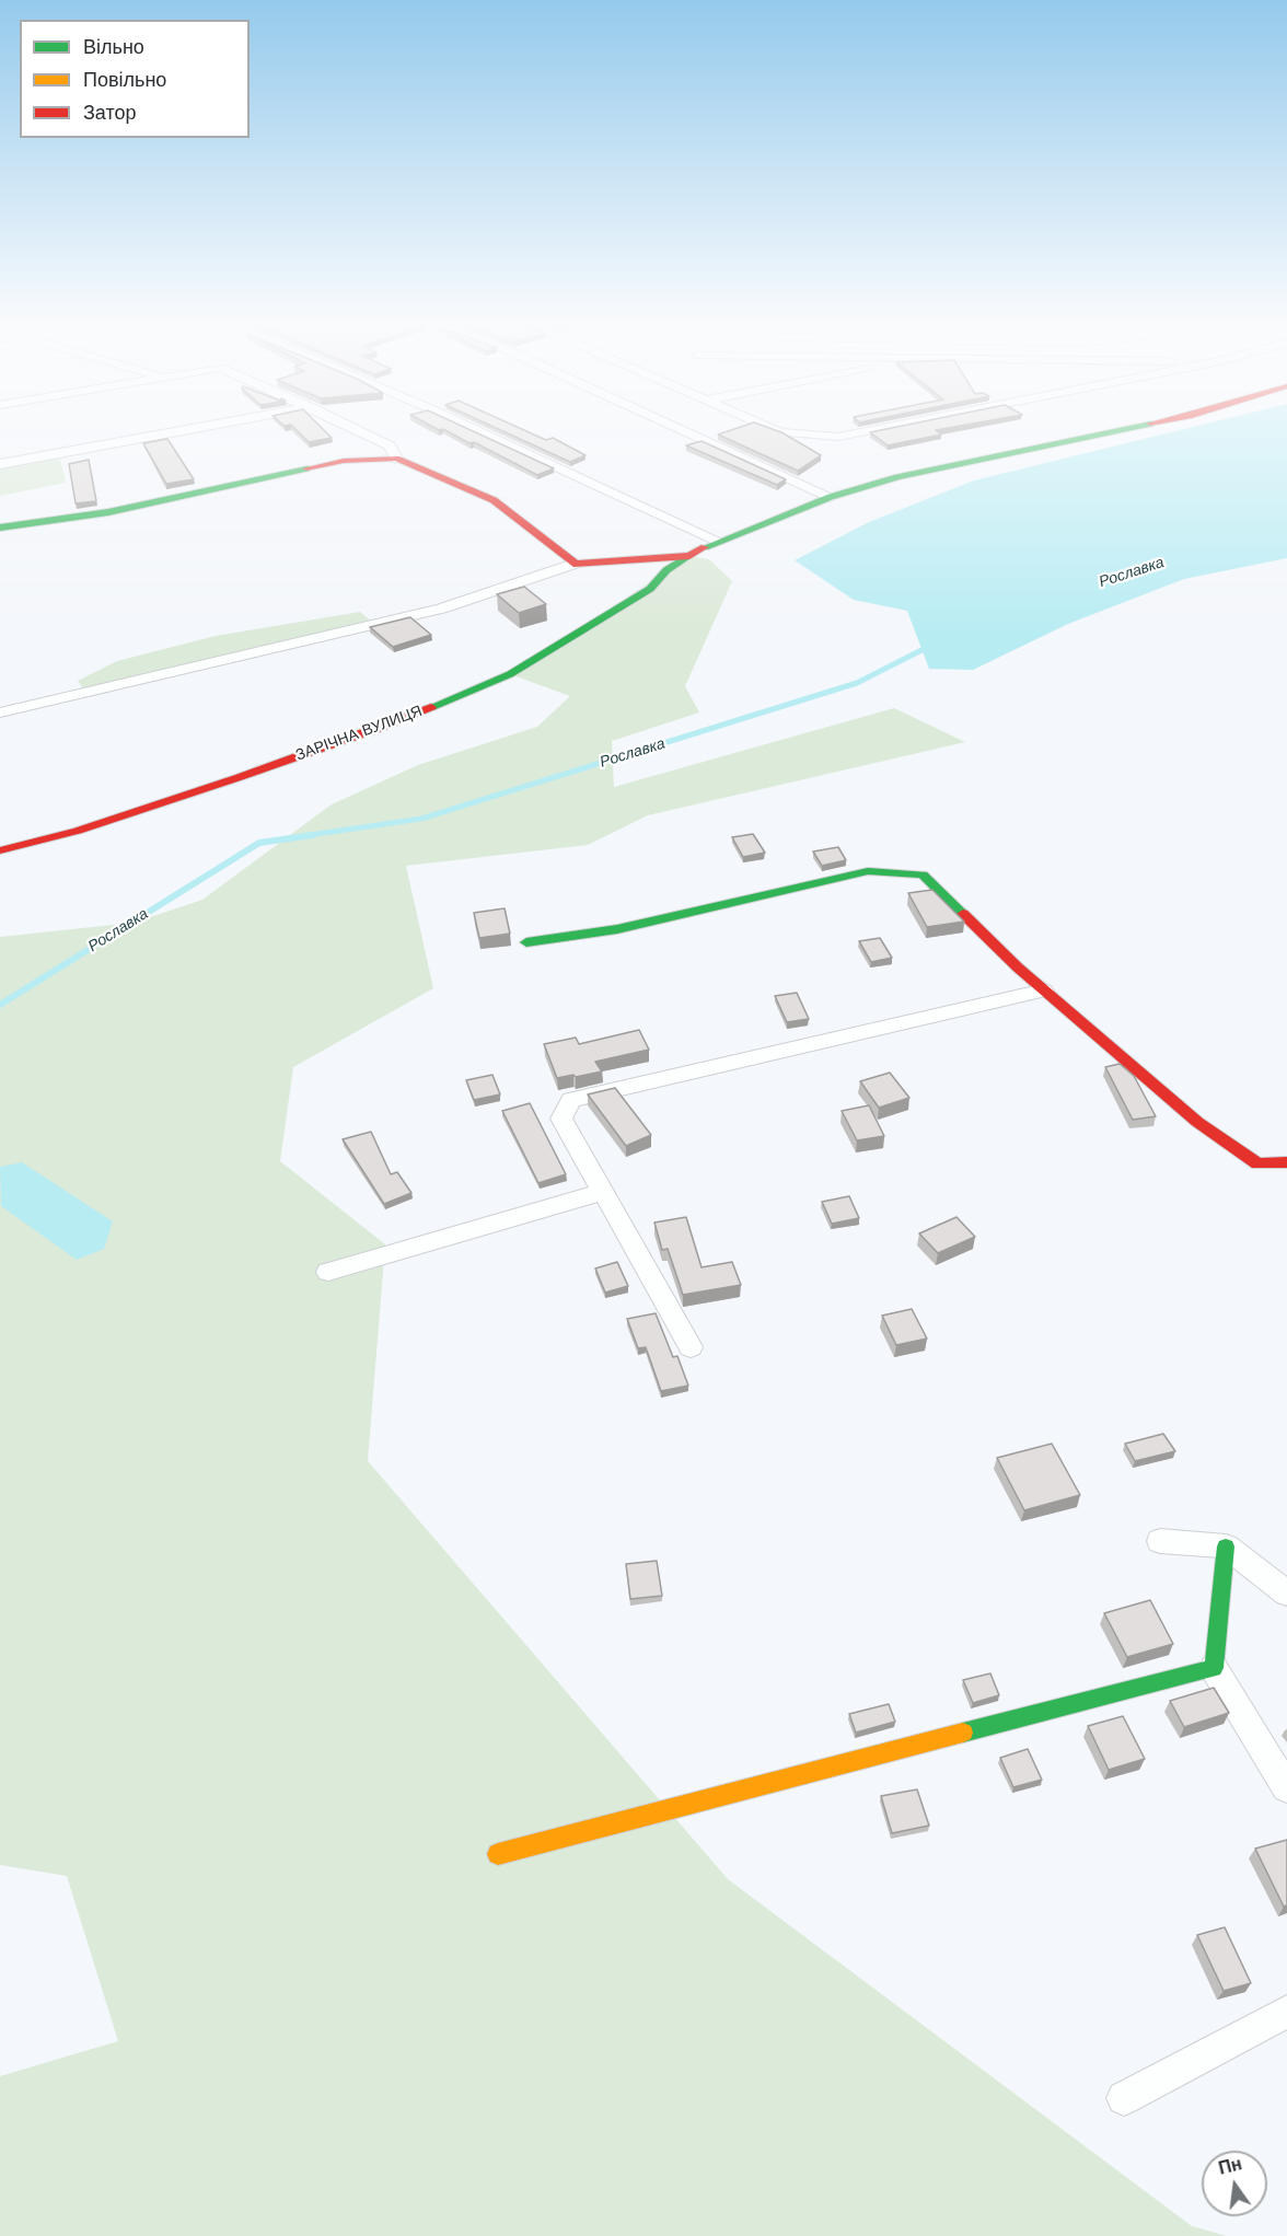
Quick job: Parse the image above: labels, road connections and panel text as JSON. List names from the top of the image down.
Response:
{
  "streets": {
    "street": ["ЗАРІЧНА ВУЛИЦЯ"]
  },
  "water": ["Рославка"],
  "legend": ["Вільно", "Повільно", "Затор"],
  "north": "top"
}
